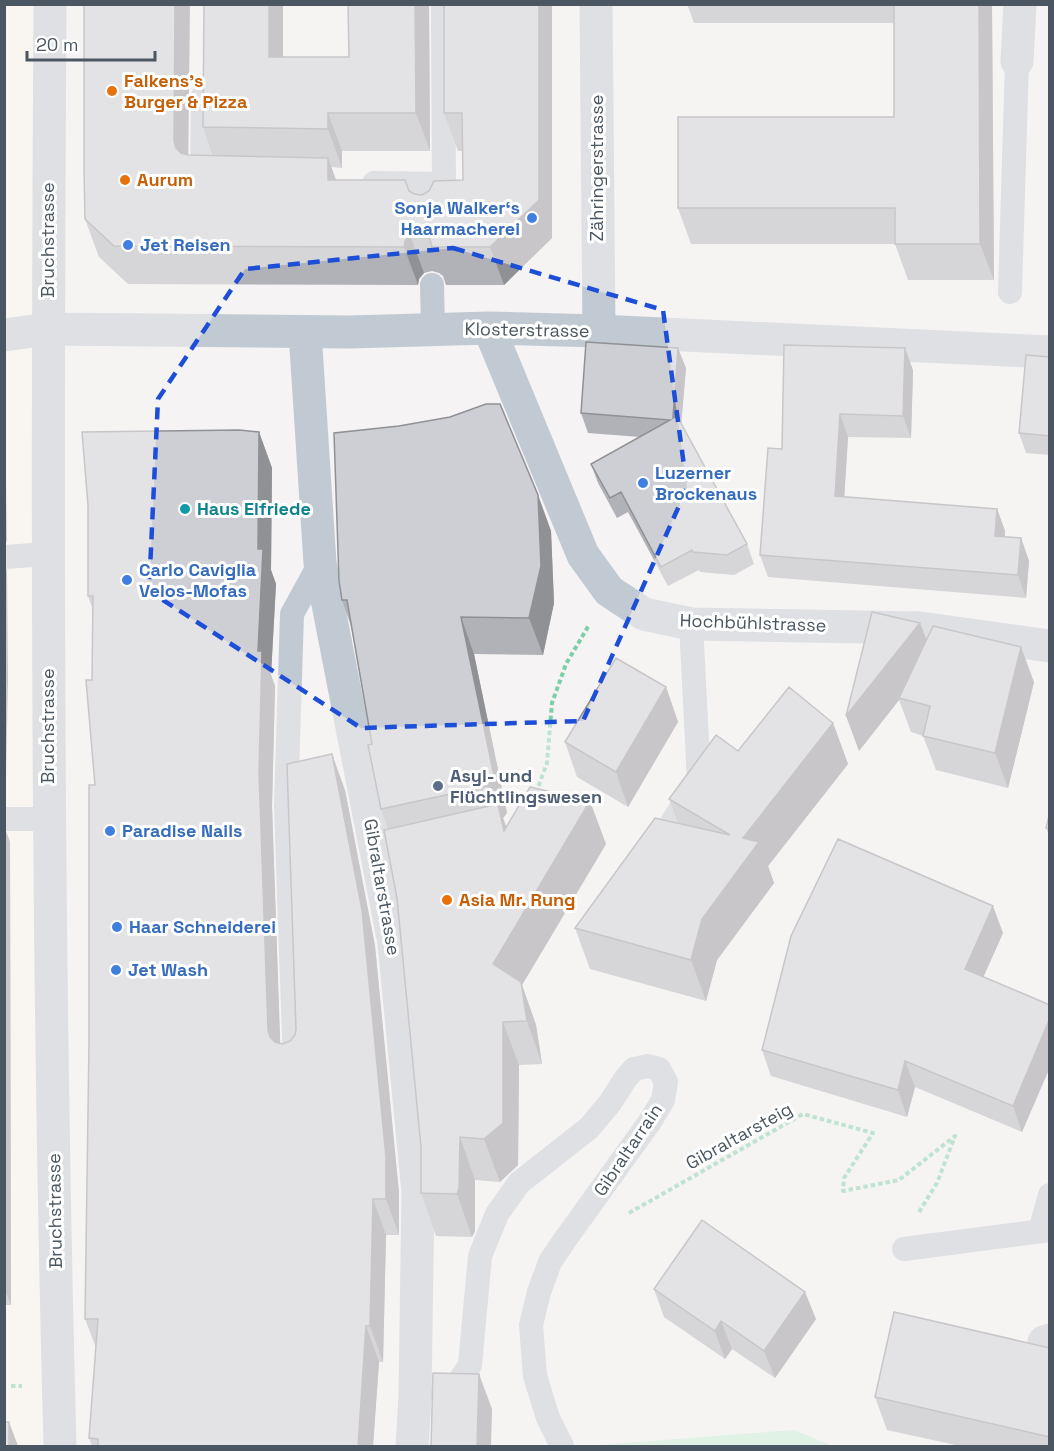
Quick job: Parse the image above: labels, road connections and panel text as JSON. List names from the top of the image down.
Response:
{
  "streets": {
    "street": [
      "Zähringerstrasse",
      "Bruchstrasse",
      "Klosterstrasse",
      "Hochbühlstrasse",
      "Gibraltarstrasse"
    ],
    "lane": ["Gibraltarrain"],
    "path": ["Gibraltarsteig"]
  },
  "crossings": [
    ["Zähringerstrasse", "Klosterstrasse"],
    ["Bruchstrasse", "Klosterstrasse"],
    ["Klosterstrasse", "Hochbühlstrasse"],
    ["Klosterstrasse", "Gibraltarstrasse"],
    ["Gibraltarstrasse", "Gibraltarrain"]
  ],
  "places": [
    "Falkens's Burger & Pizza",
    "Aurum",
    "Sonja Walker‘s Haarmacherei",
    "Jet Reisen",
    "Luzerner Brockenaus",
    "Haus Elfriede",
    "Carlo Caviglia Velos-Mofas",
    "Asyl- und Flüchtlingswesen",
    "Paradise Nails",
    "Asia Mr. Rung",
    "Haar Schneiderei",
    "Jet Wash"
  ],
  "scale_bar": "20 m"
}
